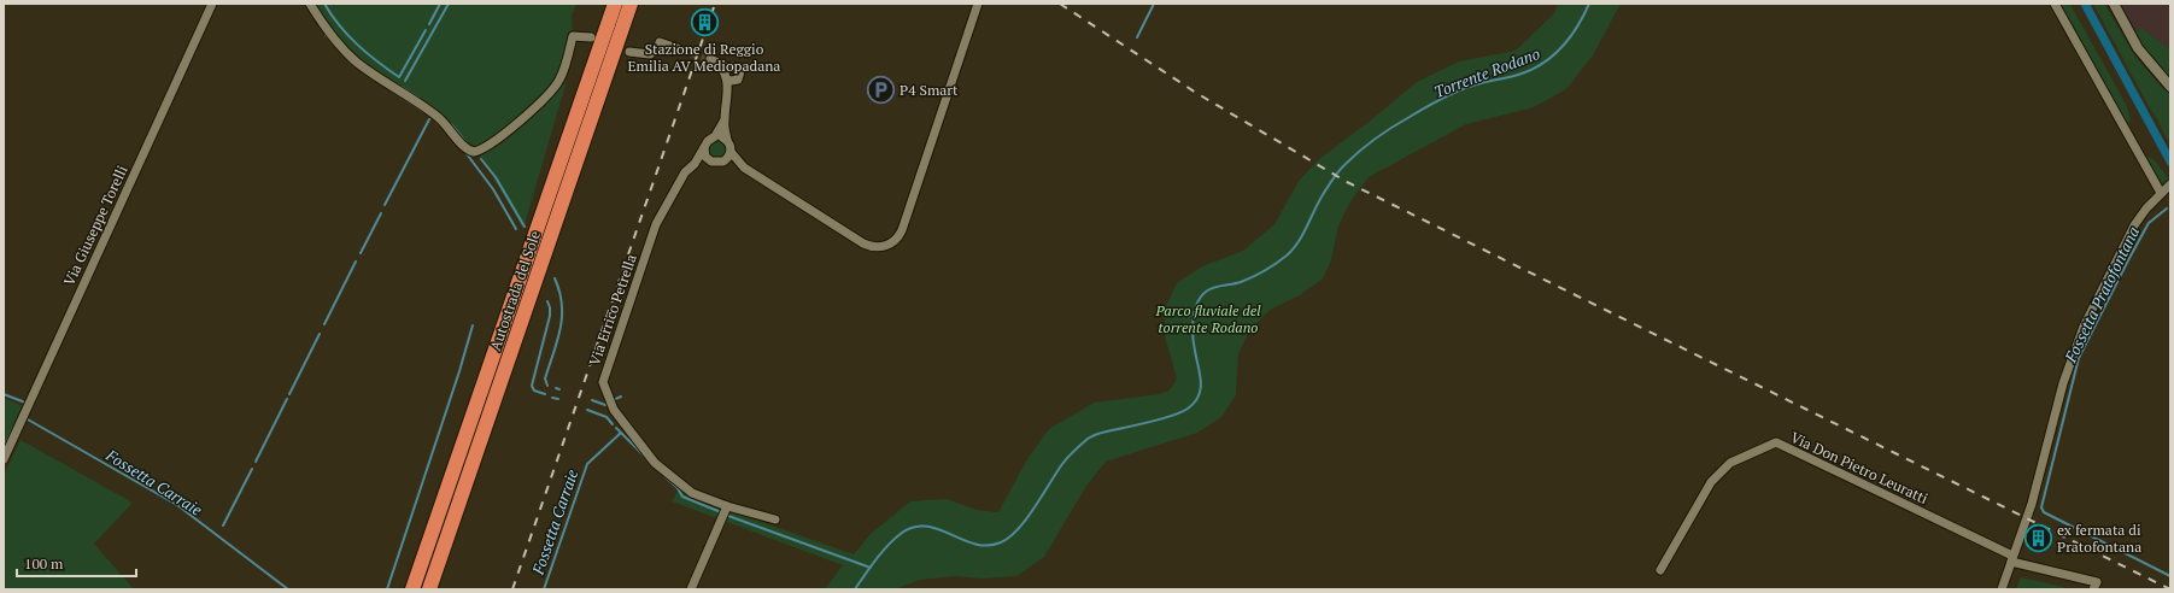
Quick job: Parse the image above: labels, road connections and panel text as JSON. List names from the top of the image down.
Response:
{
  "streets": {
    "highway": ["Autostrada del Sole"],
    "street": ["Via Giuseppe Torelli", "Via Errico Petrella", "Via Don Pietro Leuratti"]
  },
  "water": ["Torrente Rodano", "Fossetta Pratofontana", "Fossetta Carraie"],
  "parks": ["Parco fluviale del torrente Rodano"],
  "places": {
    "building": ["Stazione di Reggio Emilia AV Mediopadana", "ex fermata di Pratofontana"],
    "parking": ["P4 Smart"]
  },
  "scale_bar": "100 m"
}
